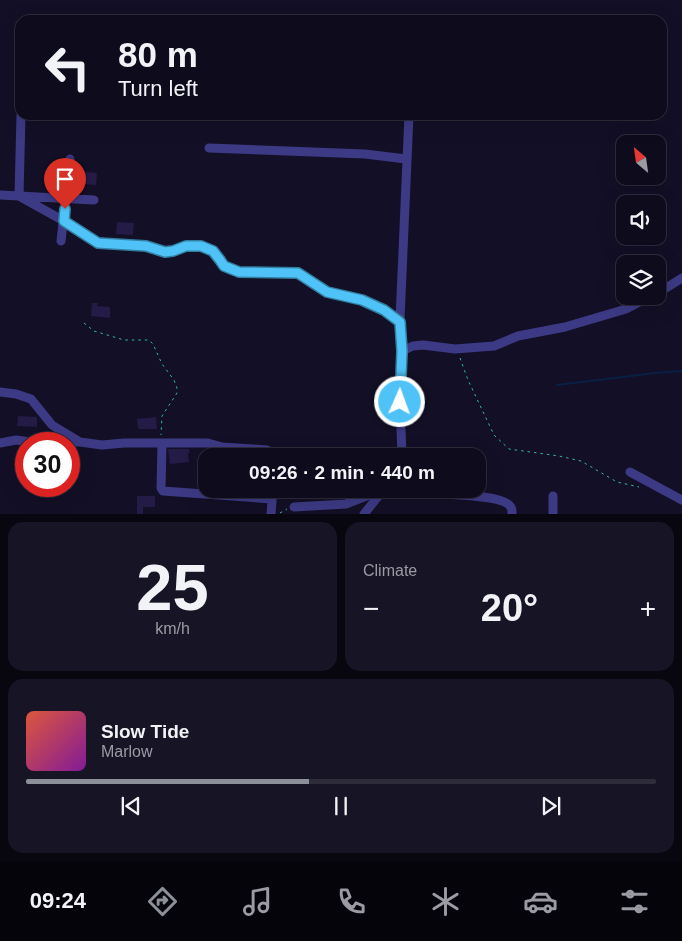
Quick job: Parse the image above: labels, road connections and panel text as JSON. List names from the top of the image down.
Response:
{
  "north": "top left",
  "page": {
    "turn": ["80 m", "Turn left"],
    "limit": "30",
    "trip": "09:26 · 2 min · 440 m",
    "tile": [
      ["25", "km/h"],
      "Climate"
    ],
    "heat": ["−", "20°", "+"],
    "song": ["Slow Tide", "Marlow"],
    "tabs": "09:24"
  }
}
